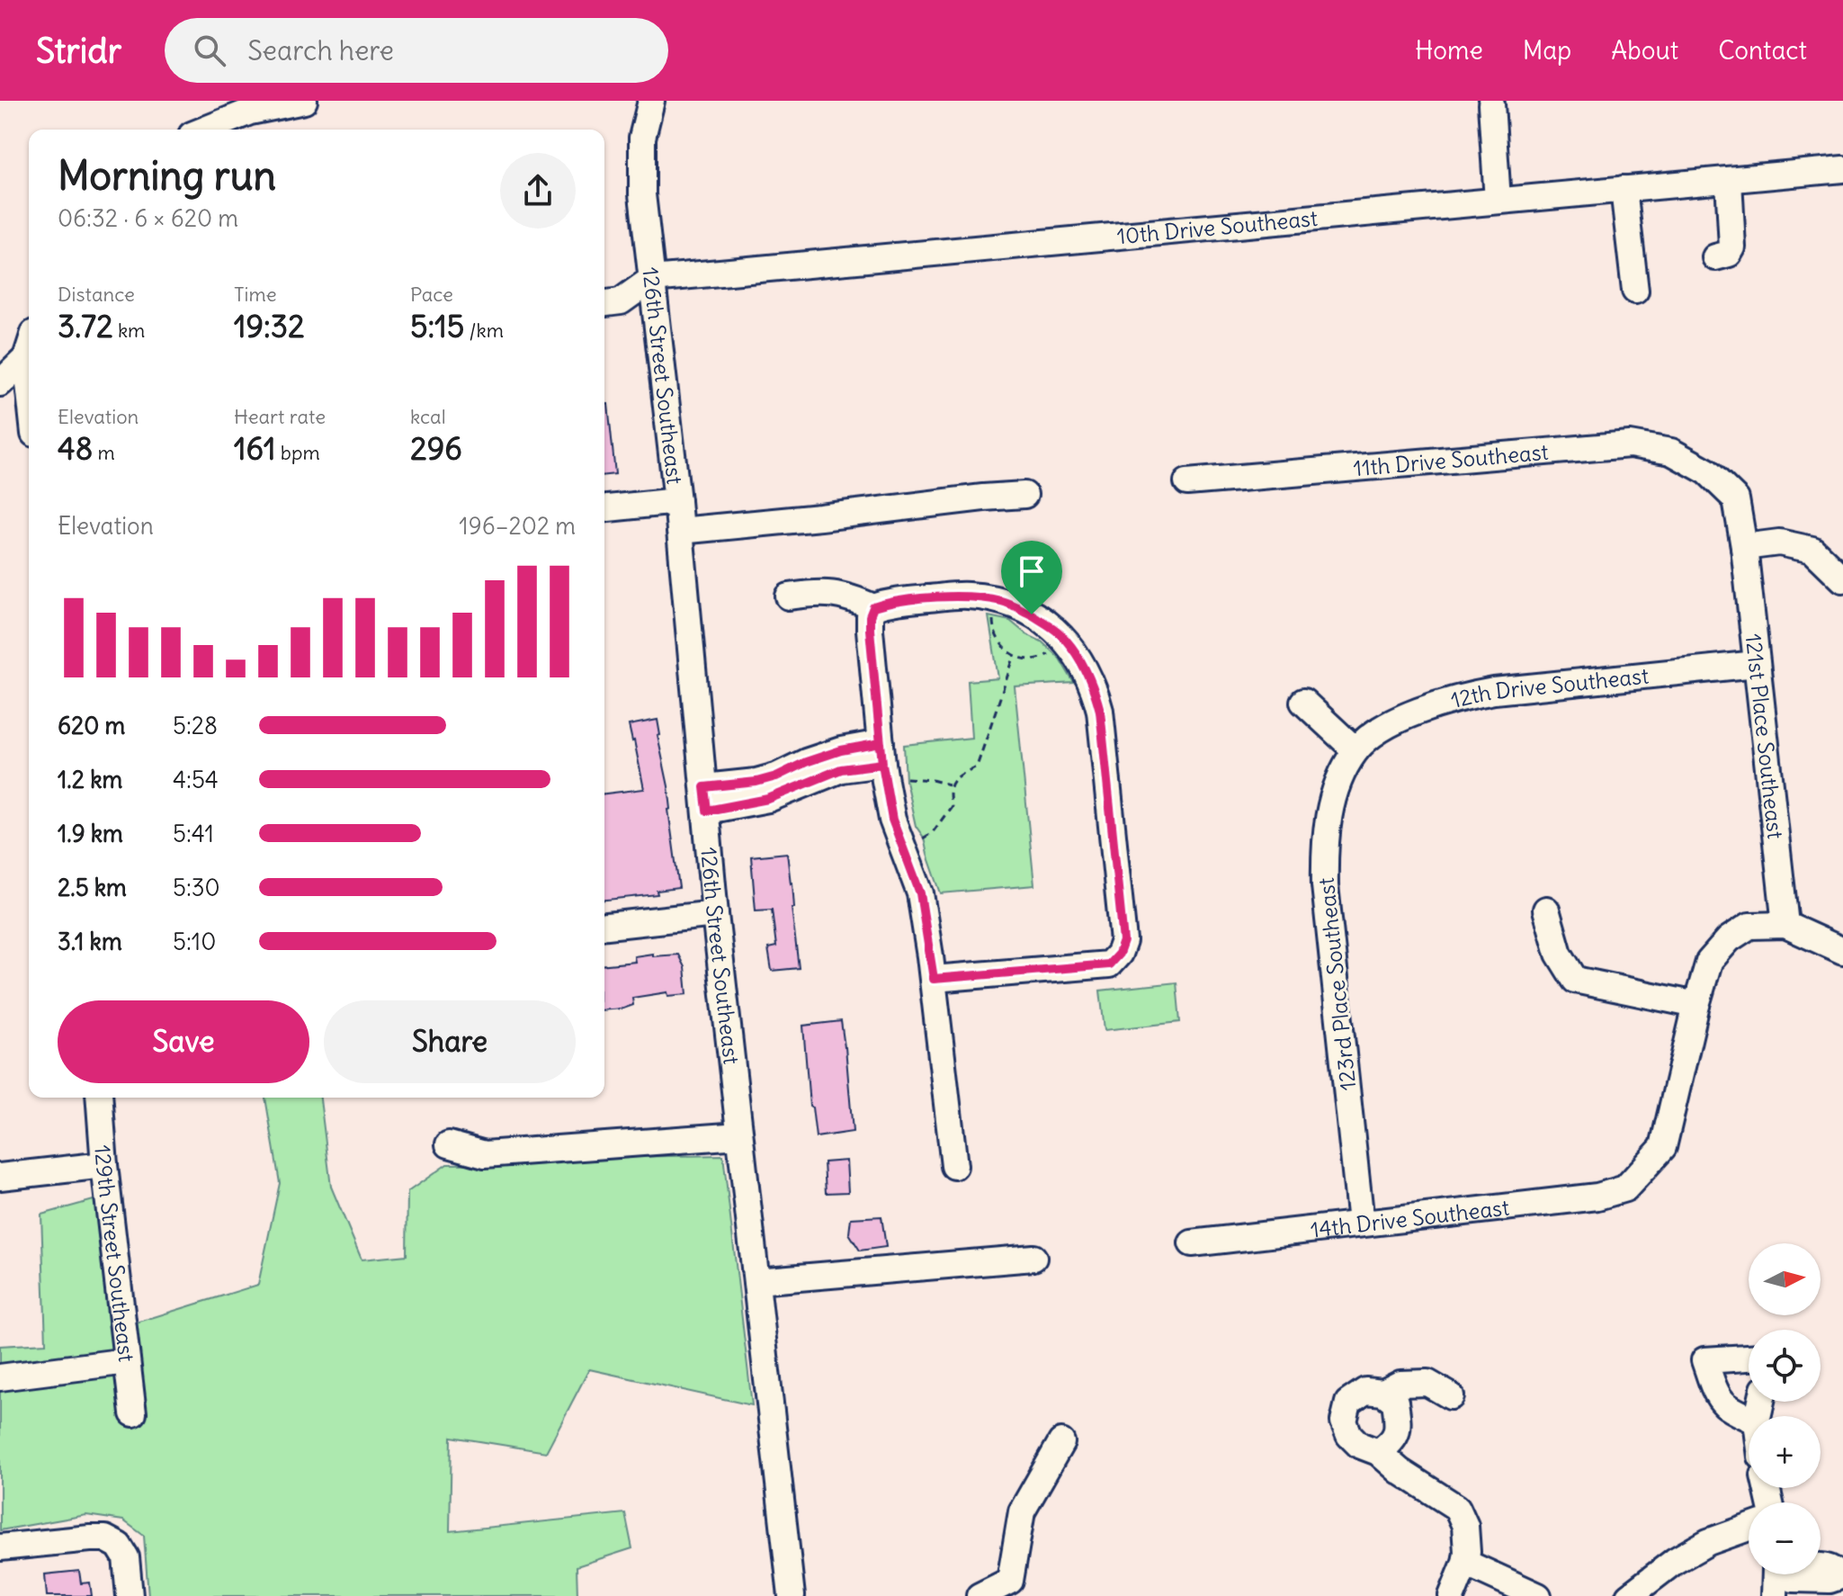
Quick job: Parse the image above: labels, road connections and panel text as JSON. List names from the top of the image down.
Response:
{
  "streets": {
    "street": [
      "10th Drive Southeast",
      "126th Street Southeast",
      "11th Drive Southeast",
      "12th Drive Southeast",
      "121st Place Southeast",
      "123rd Place Southeast",
      "14th Drive Southeast",
      "129th Street Southeast"
    ]
  },
  "crossings": [
    ["10th Drive Southeast", "126th Street Southeast"],
    ["11th Drive Southeast", "121st Place Southeast"],
    ["12th Drive Southeast", "121st Place Southeast"],
    ["12th Drive Southeast", "123rd Place Southeast"],
    ["123rd Place Southeast", "14th Drive Southeast"]
  ],
  "north": "right",
  "page": {
    "header": "Stridr",
    "search": "Search here",
    "nav": [
      "Home",
      "Map",
      "About",
      "Contact"
    ],
    "heading": ["Morning run", "06:32 · 6 × 620 m"],
    "stats": [
      ["Distance", "3.72 km"],
      ["Time", "19:32"],
      ["Pace", "5:15 /km"],
      ["Elevation", "48 m"],
      ["Heart rate", "161 bpm"],
      ["kcal", "296"]
    ],
    "chart": ["Elevation", "196–202 m"],
    "list": [
      {
        "name": "620 m",
        "note": "5:28"
      },
      {
        "name": "1.2 km",
        "note": "4:54"
      },
      {
        "name": "1.9 km",
        "note": "5:41"
      },
      {
        "name": "2.5 km",
        "note": "5:30"
      },
      {
        "name": "3.1 km",
        "note": "5:10"
      }
    ],
    "buttons": ["Save", "Share"],
    "map_buttons": ["+", "−"]
  }
}
